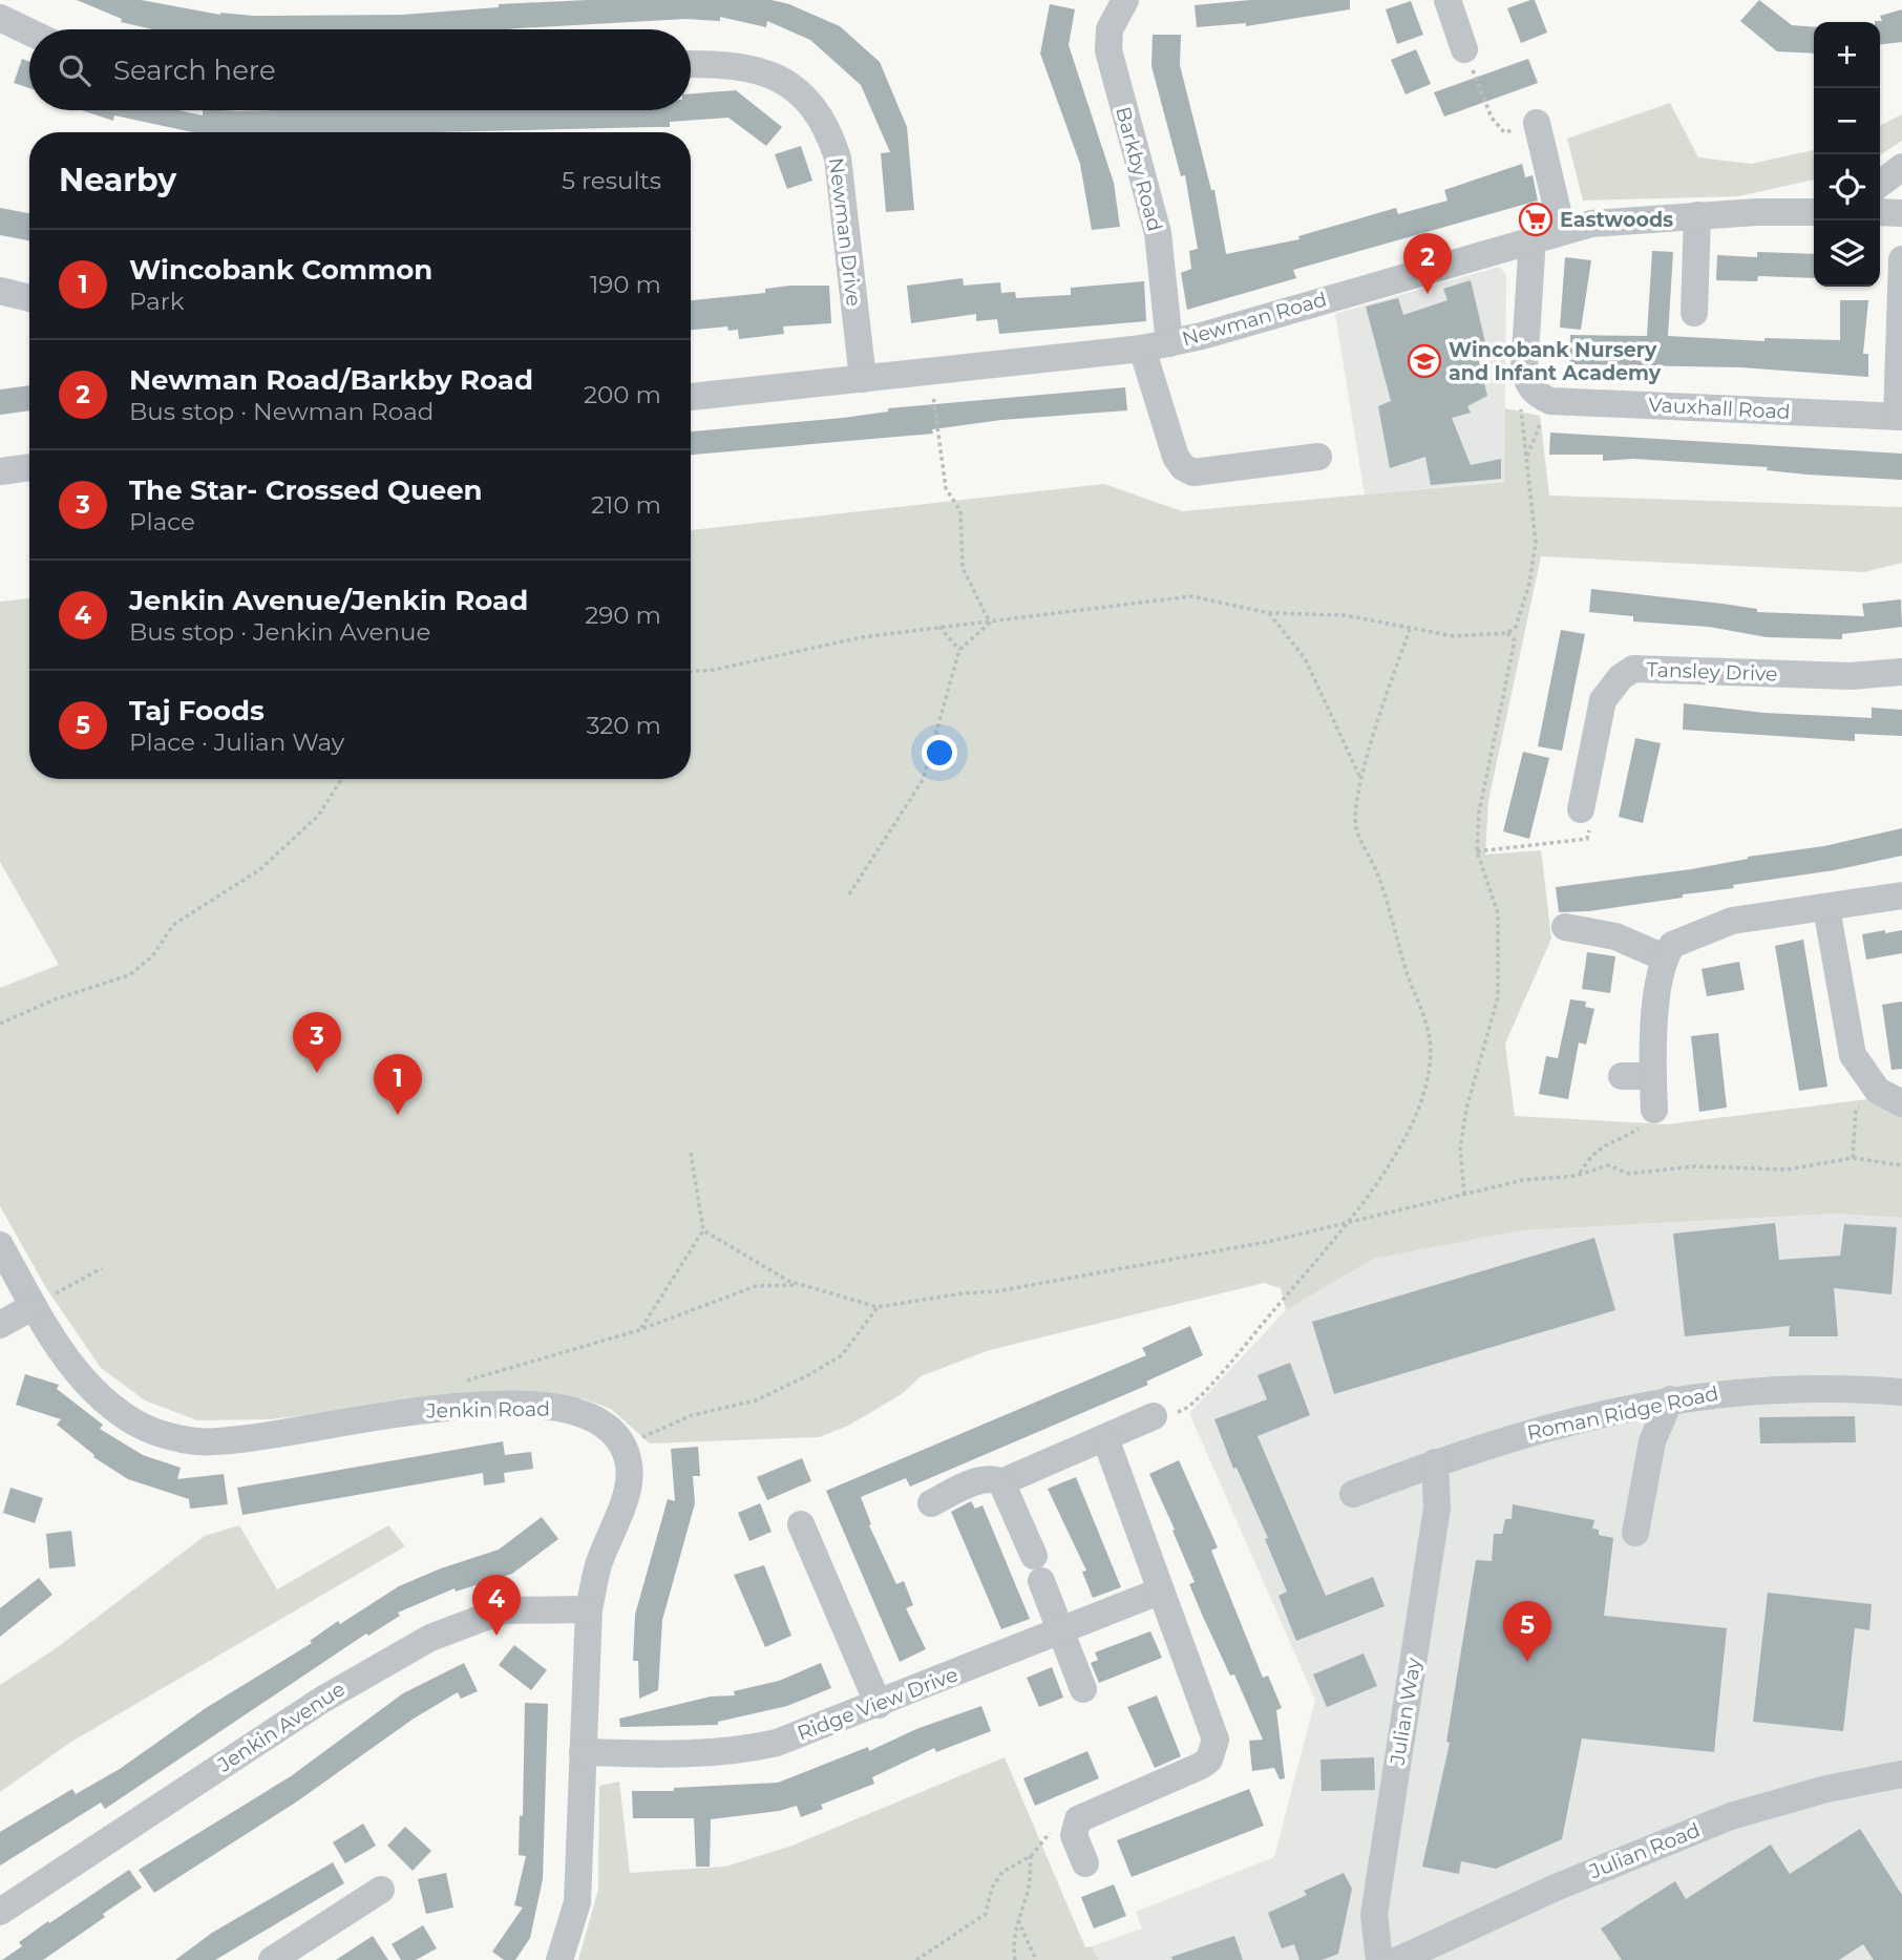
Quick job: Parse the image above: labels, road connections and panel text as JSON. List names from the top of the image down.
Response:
{
  "streets": {
    "street": [
      "Barkby Road",
      "Newman Drive",
      "Newman Road",
      "Vauxhall Road",
      "Tansley Drive",
      "Jenkin Road",
      "Roman Ridge Road",
      "Ridge View Drive",
      "Julian Way",
      "Jenkin Avenue",
      "Julian Road"
    ]
  },
  "crossings": [
    ["Barkby Road", "Newman Road"],
    ["Newman Drive", "Newman Road"],
    ["Roman Ridge Road", "Julian Way"]
  ],
  "places": {
    "supermarket": ["Eastwoods"],
    "school or university": ["Wincobank Nursery and Infant Academy"]
  },
  "page": {
    "map_buttons": ["+", "−"],
    "search": "Search here",
    "heading": ["Nearby", "5 results"],
    "list": [
      {
        "mark": "1",
        "name": "Wincobank Common",
        "note": "Park",
        "value": "190 m"
      },
      {
        "mark": "2",
        "name": "Newman Road/Barkby Road",
        "note": "Bus stop · Newman Road",
        "value": "200 m"
      },
      {
        "mark": "3",
        "name": "The Star- Crossed Queen",
        "note": "Place",
        "value": "210 m"
      },
      {
        "mark": "4",
        "name": "Jenkin Avenue/Jenkin Road",
        "note": "Bus stop · Jenkin Avenue",
        "value": "290 m"
      },
      {
        "mark": "5",
        "name": "Taj Foods",
        "note": "Place · Julian Way",
        "value": "320 m"
      }
    ],
    "pins": [
      "2",
      "3",
      "1",
      "4",
      "5"
    ]
  }
}
